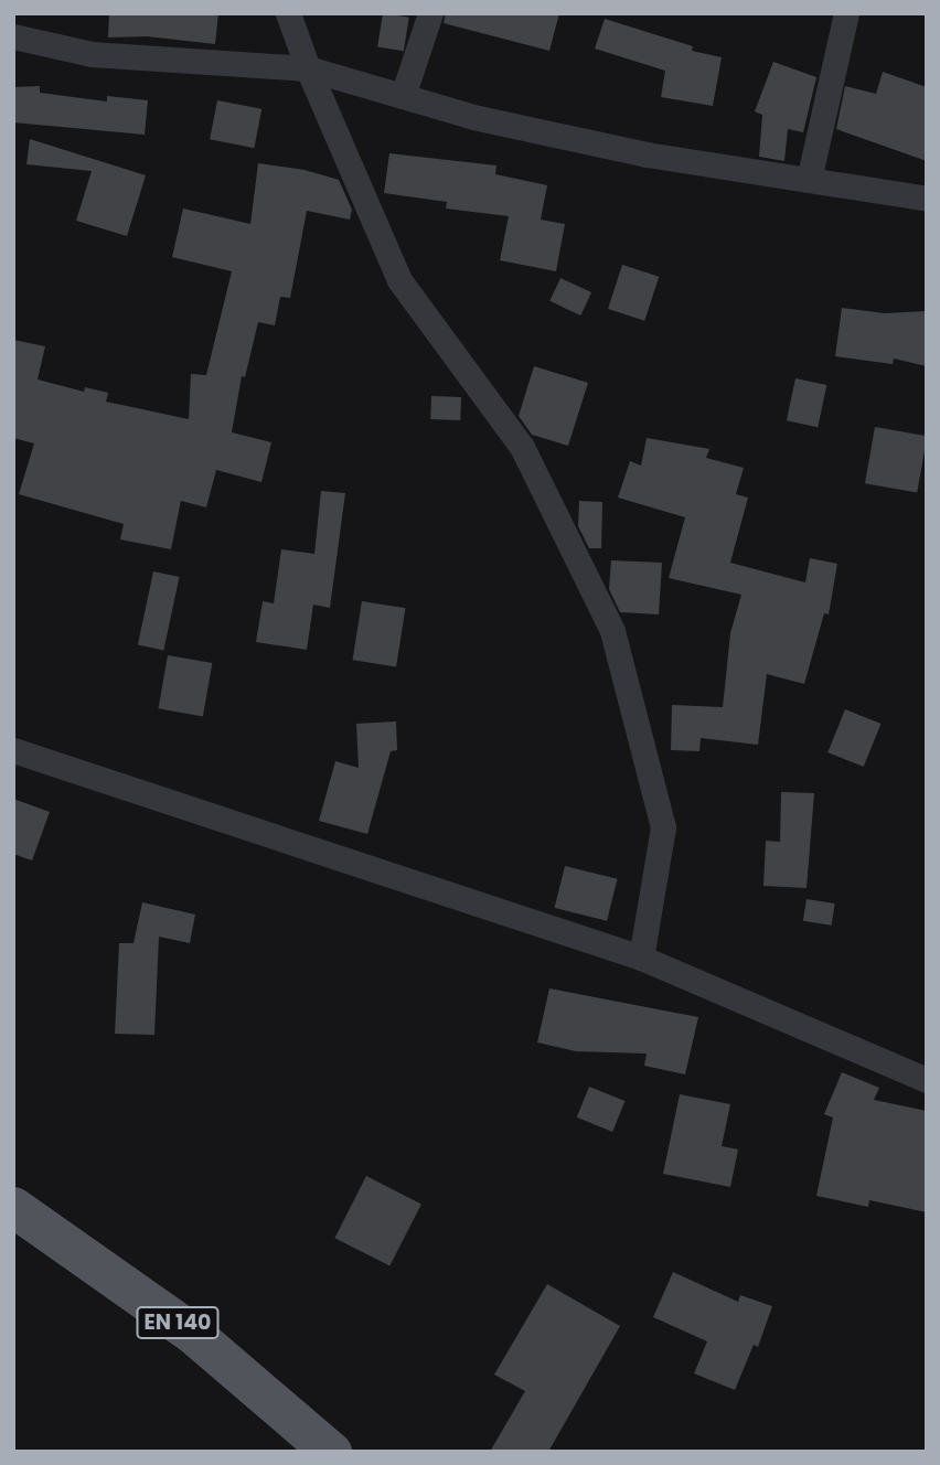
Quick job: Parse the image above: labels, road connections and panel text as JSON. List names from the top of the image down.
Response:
{
  "streets": {
    "main road": ["EN 140"]
  }
}
